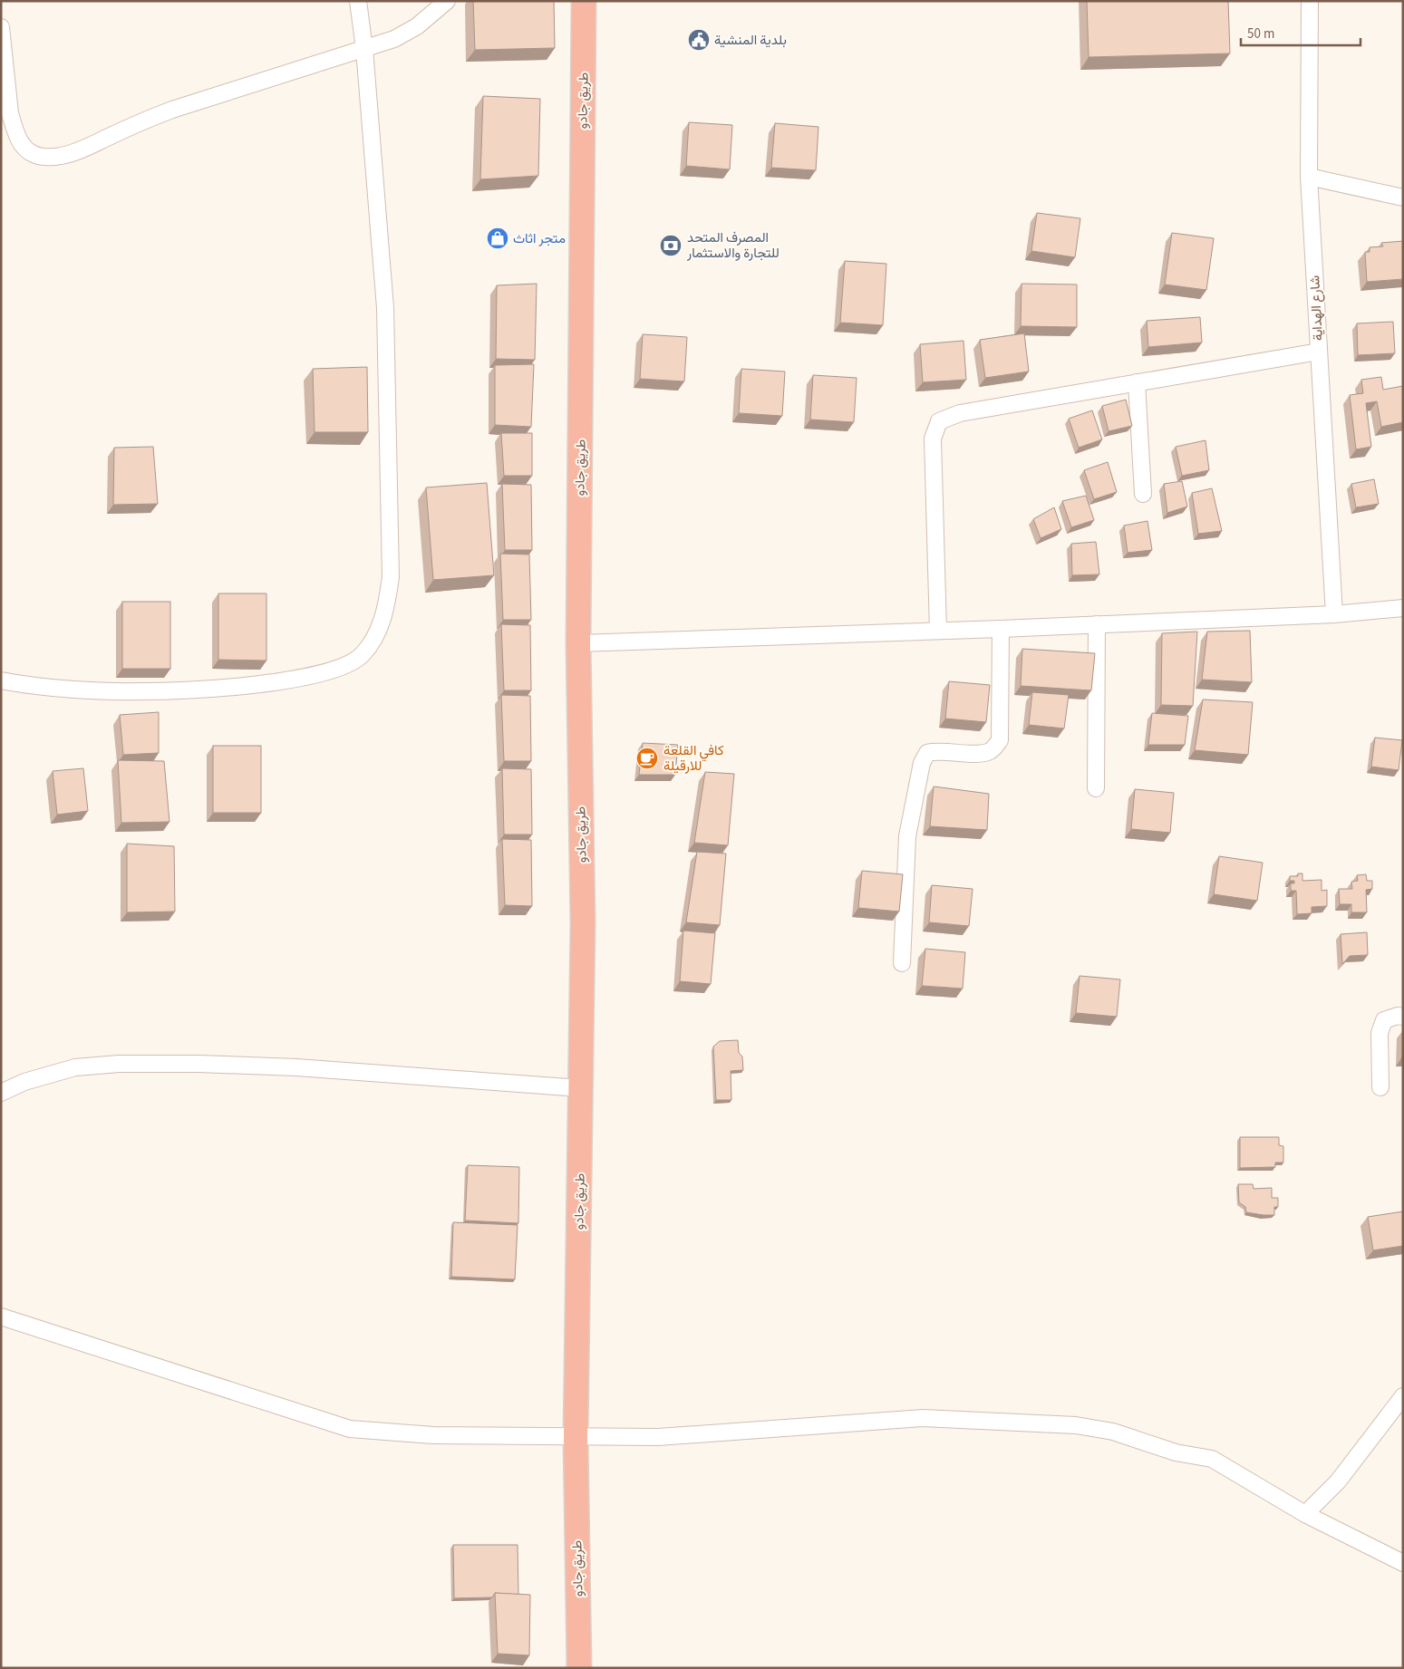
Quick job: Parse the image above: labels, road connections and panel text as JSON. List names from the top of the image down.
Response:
{
  "streets": {
    "highway": ["طريق جادو"],
    "street": ["شارع الهداية"]
  },
  "places": {
    "public building": ["بلدية المنشية"],
    "shop": ["متجر اثاث"],
    "bank": ["المصرف المتحد للتجارة والاستثمار"],
    "cafe": ["كافي القلعة للارقيلة"]
  },
  "scale_bar": "50 m"
}
